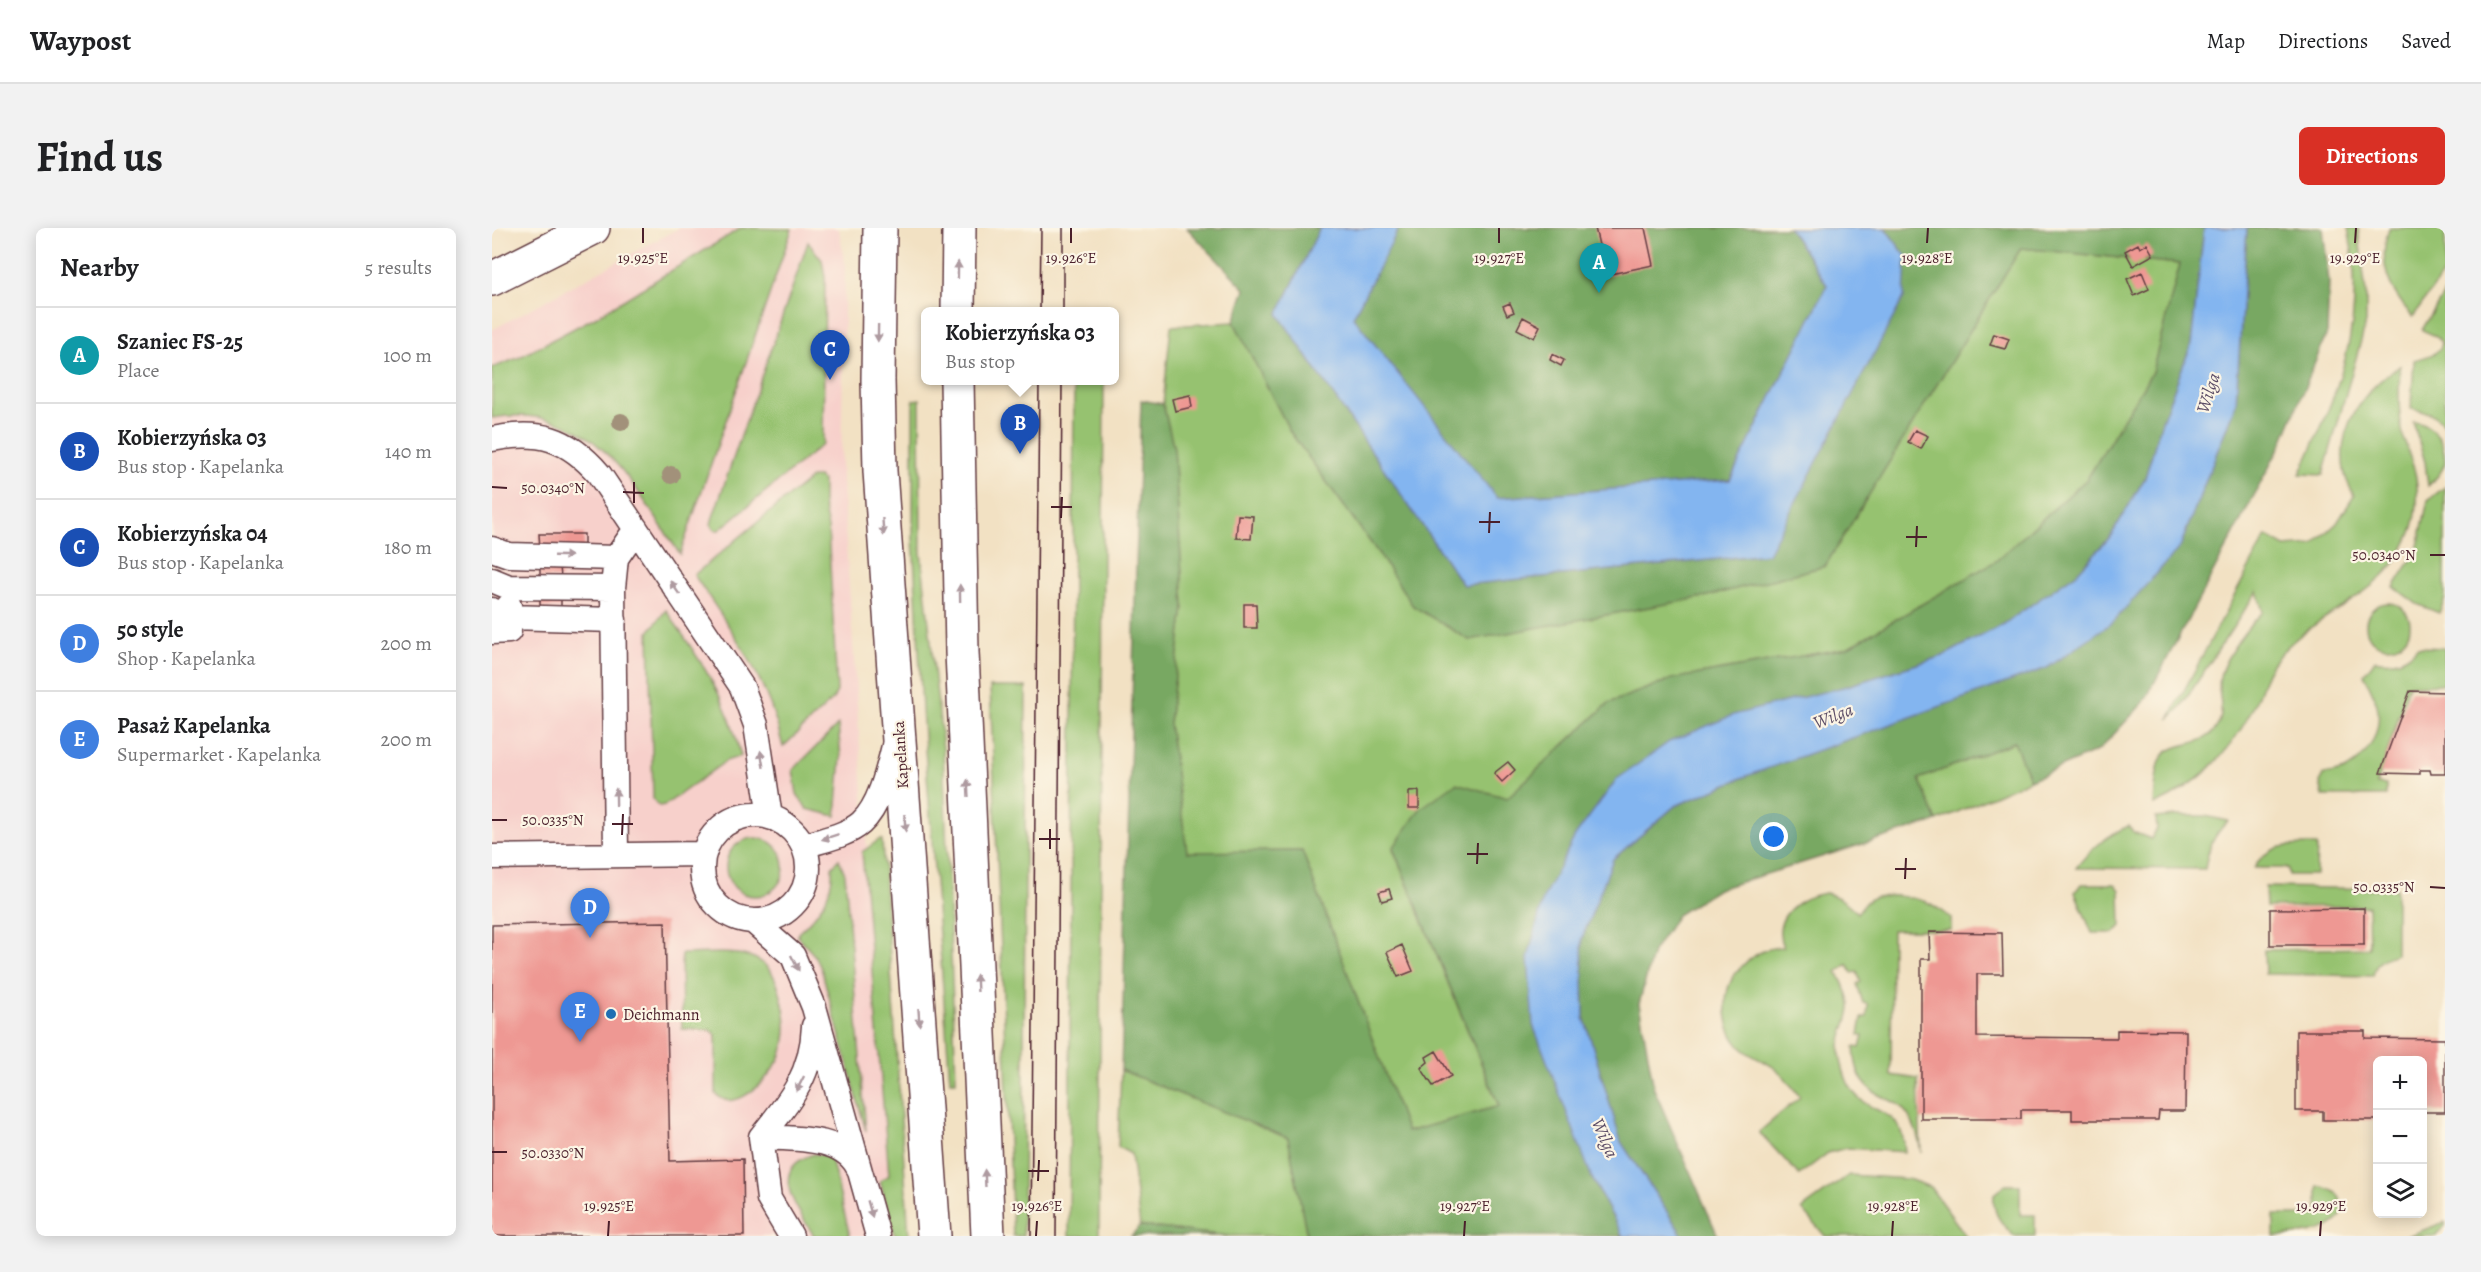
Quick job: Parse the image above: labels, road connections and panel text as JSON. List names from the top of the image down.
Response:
{
  "streets": {
    "main road": ["Kapelanka"]
  },
  "water": ["Wilga"],
  "places": ["Deichmann"],
  "page": {
    "header": "Waypost",
    "nav": ["Map", "Directions", "Saved"],
    "buttons": "Directions",
    "title": "Find us",
    "heading": ["Nearby", "5 results"],
    "pins": [
      "A",
      "C",
      "B",
      "D",
      "E"
    ],
    "list": [
      {
        "mark": "A",
        "name": "Szaniec FS-25",
        "note": "Place",
        "value": "100 m"
      },
      {
        "mark": "B",
        "name": "Kobierzyńska 03",
        "note": "Bus stop · Kapelanka",
        "value": "140 m"
      },
      {
        "mark": "C",
        "name": "Kobierzyńska 04",
        "note": "Bus stop · Kapelanka",
        "value": "180 m"
      },
      {
        "mark": "D",
        "name": "50 style",
        "note": "Shop · Kapelanka",
        "value": "200 m"
      },
      {
        "mark": "E",
        "name": "Pasaż Kapelanka",
        "note": "Supermarket · Kapelanka",
        "value": "200 m"
      }
    ],
    "popup": ["Kobierzyńska 03", "Bus stop"],
    "map_buttons": ["+", "−"]
  },
  "coordinates": [
    "19.925°E",
    "19.926°E",
    "19.927°E",
    "19.928°E",
    "19.929°E",
    "50.0340°N",
    "50.0335°N",
    "50.0330°N"
  ]
}
